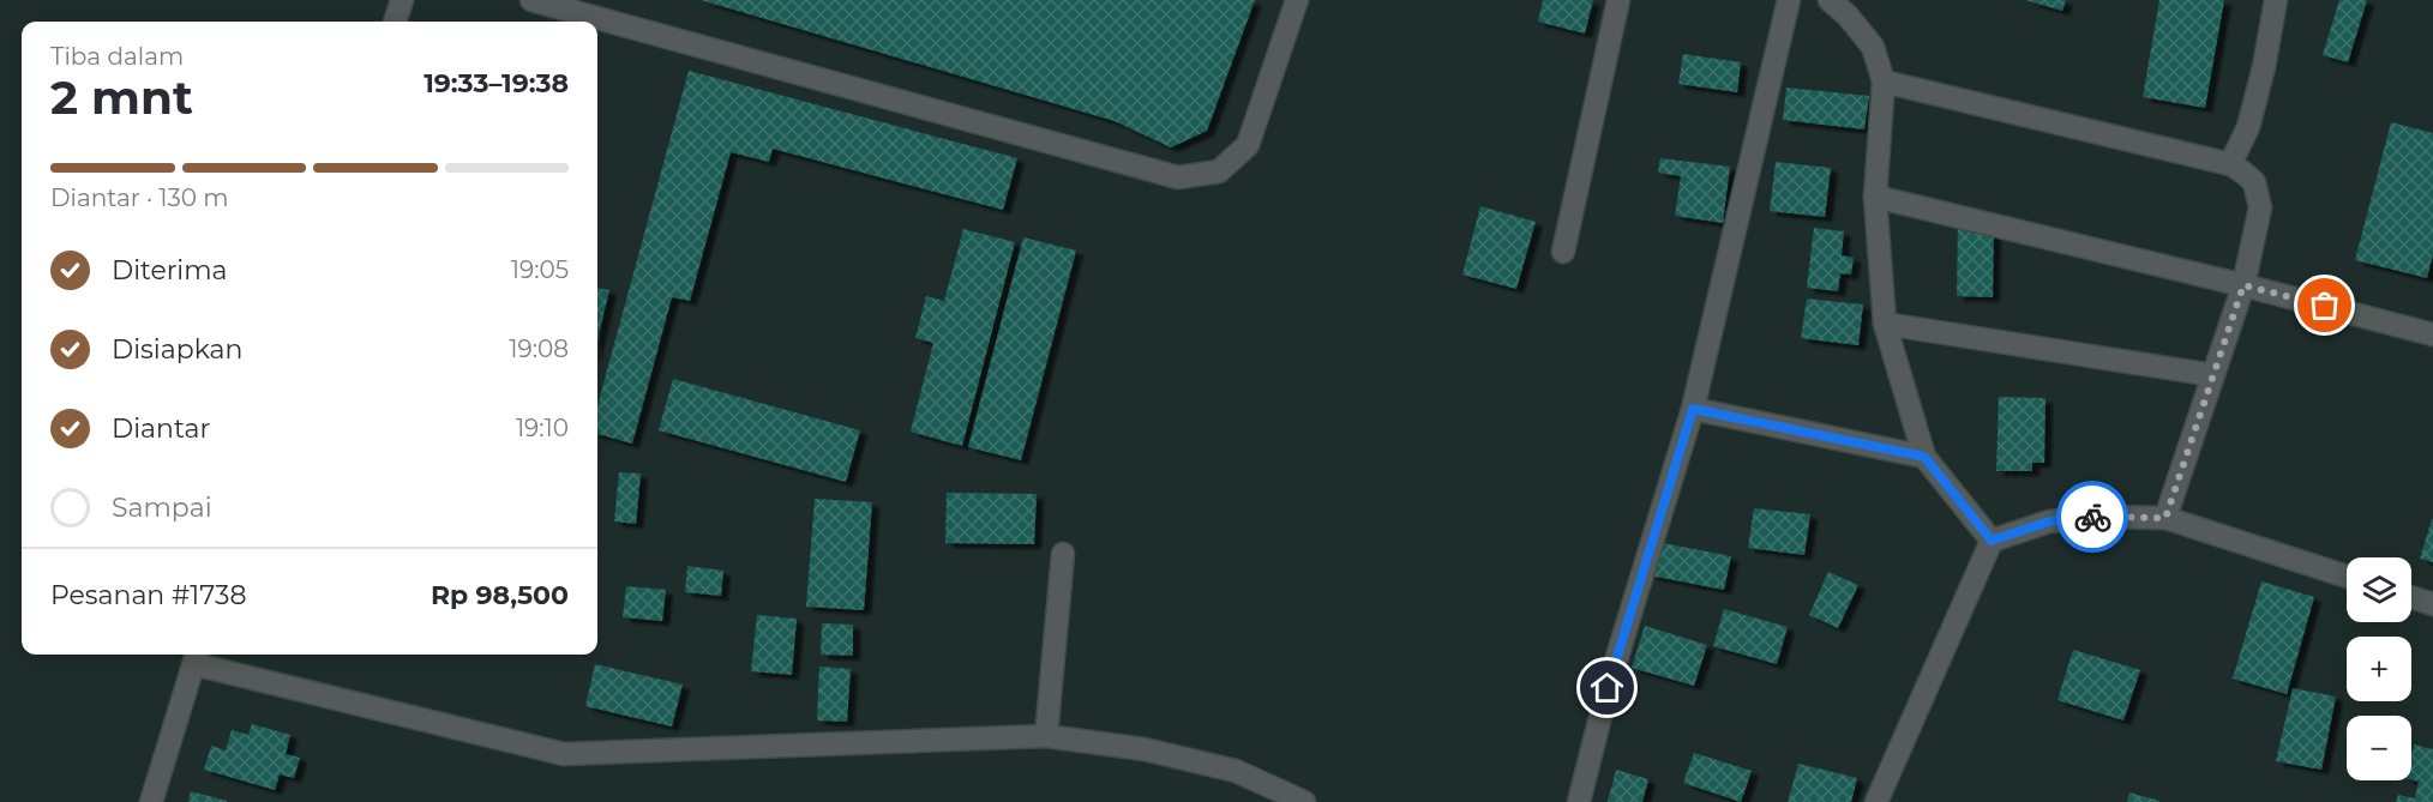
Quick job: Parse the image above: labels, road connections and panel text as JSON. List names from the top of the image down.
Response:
{
  "page": {
    "heading": ["2 mnt", "Tiba dalam", "19:33–19:38"],
    "panel": ["Pesanan #1738", "Rp 98,500"],
    "bar": "Diantar · 130 m",
    "list": [
      ["Diterima", "19:05"],
      ["Disiapkan", "19:08"],
      ["Diantar", "19:10"],
      "Sampai"
    ],
    "map_buttons": ["+", "−"]
  }
}
